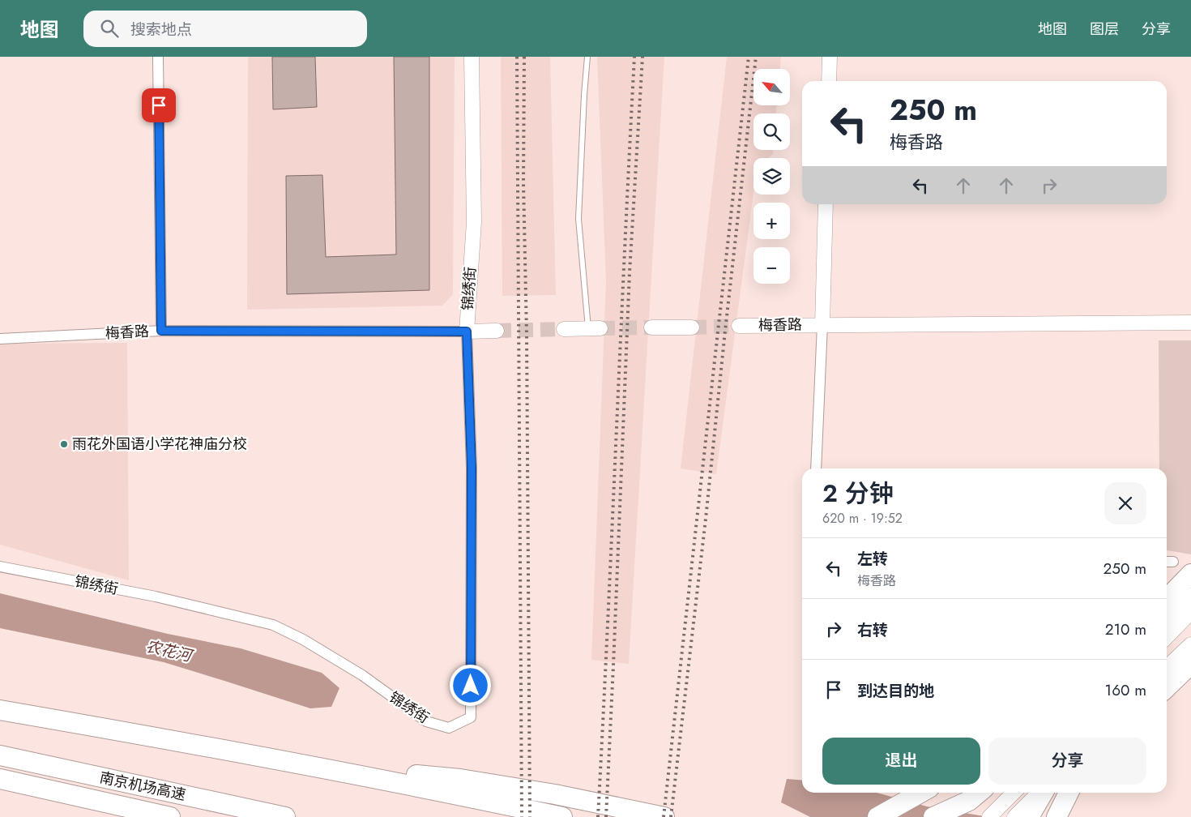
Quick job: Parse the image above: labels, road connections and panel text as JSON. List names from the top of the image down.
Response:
{
  "streets": {
    "highway": ["南京机场高速"],
    "street": ["锦绣街", "梅香路"]
  },
  "crossings": [
    ["锦绣街", "梅香路"]
  ],
  "water": ["农花河"],
  "places": ["雨花外国语小学花神庙分校"],
  "north": "top left",
  "page": {
    "header": "地图",
    "search": "搜索地点",
    "nav": ["地图", "图层", "分享"],
    "map_buttons": ["+", "−"],
    "turn": ["250 m", "梅香路"],
    "heading": ["2 分钟", "620 m · 19:52"],
    "list": [
      {
        "name": "左转",
        "note": "梅香路",
        "value": "250 m"
      },
      {
        "name": "右转",
        "value": "210 m"
      },
      {
        "name": "到达目的地",
        "value": "160 m"
      }
    ],
    "buttons": ["退出", "分享"]
  }
}
